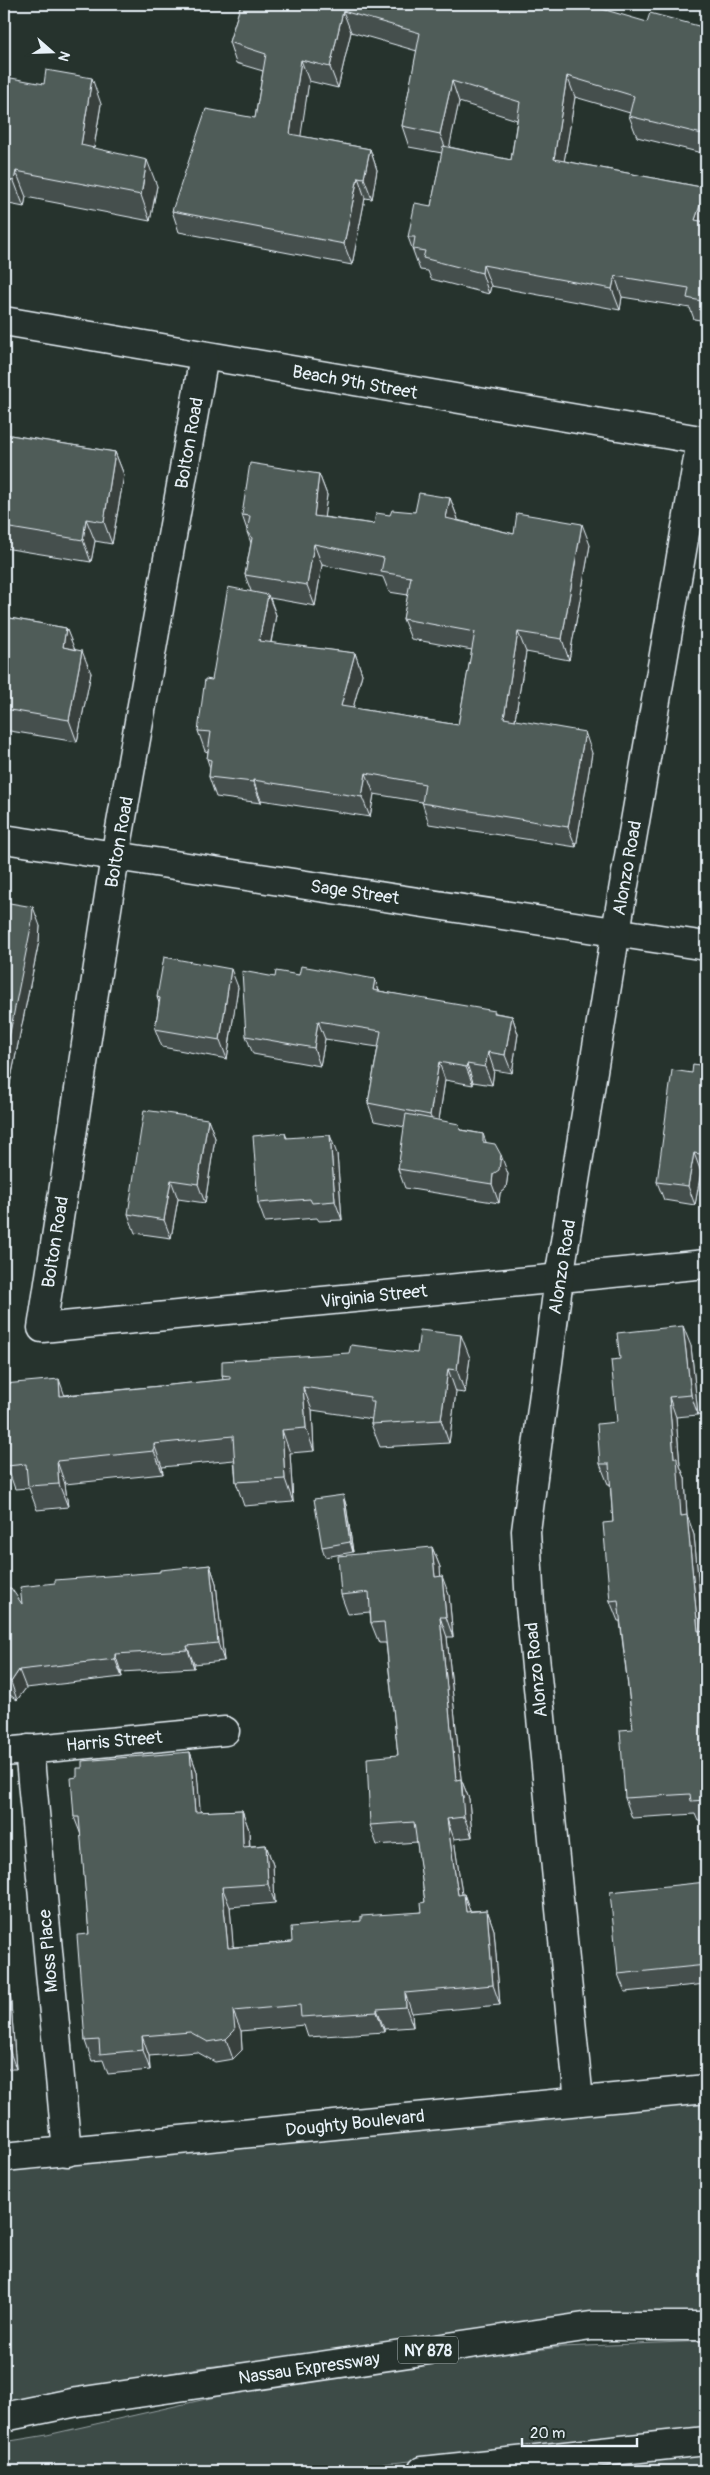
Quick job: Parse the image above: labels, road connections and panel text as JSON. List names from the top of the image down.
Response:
{
  "streets": {
    "main road": [
      "Beach 9th Street",
      "Bolton Road",
      "Alonzo Road",
      "Sage Street",
      "Virginia Street",
      "Harris Street",
      "Moss Place",
      "Doughty Boulevard",
      "NY 878",
      "Nassau Expressway"
    ]
  },
  "crossings": [
    ["Beach 9th Street", "Bolton Road"],
    ["Beach 9th Street", "Alonzo Road"],
    ["Bolton Road", "Sage Street"],
    ["Bolton Road", "Virginia Street"],
    ["Alonzo Road", "Sage Street"],
    ["Alonzo Road", "Virginia Street"],
    ["Alonzo Road", "Doughty Boulevard"],
    ["Harris Street", "Moss Place"],
    ["Moss Place", "Doughty Boulevard"]
  ],
  "scale_bar": "20 m",
  "north": "right"
}
